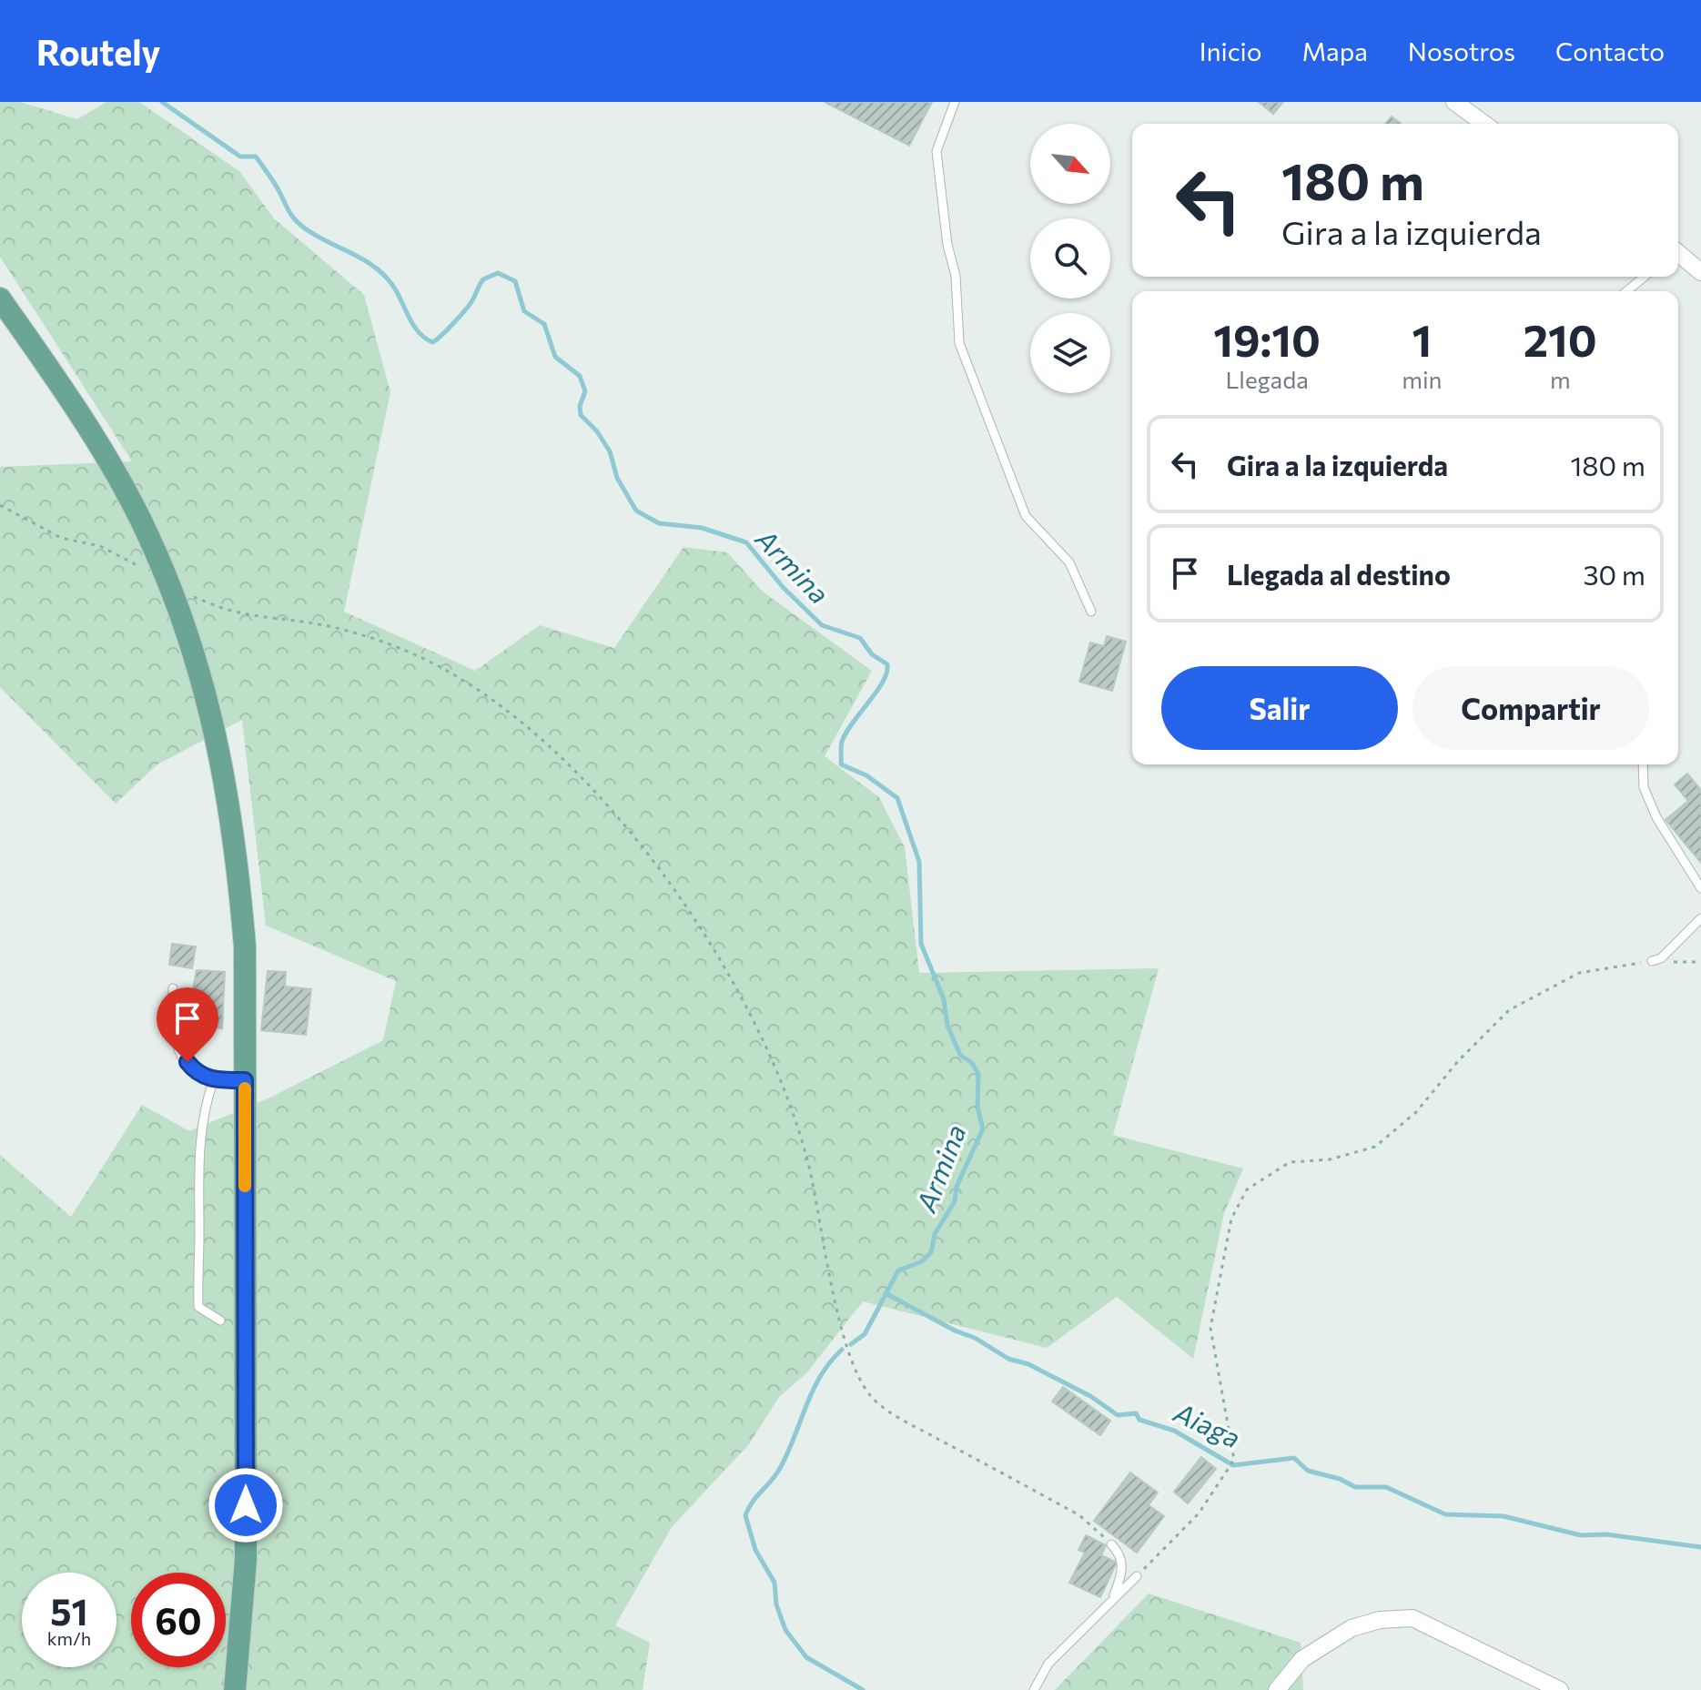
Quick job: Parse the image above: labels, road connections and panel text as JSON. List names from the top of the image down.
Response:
{
  "water": ["Armina", "Aiaga"],
  "north": "bottom right",
  "page": {
    "header": "Routely",
    "nav": [
      "Inicio",
      "Mapa",
      "Nosotros",
      "Contacto"
    ],
    "turn": ["180 m", "Gira a la izquierda"],
    "eta": [
      "19:10",
      "Llegada",
      "1",
      "min",
      "210",
      "m"
    ],
    "list": [
      {
        "name": "Gira a la izquierda",
        "value": "180 m"
      },
      {
        "name": "Llegada al destino",
        "value": "30 m"
      }
    ],
    "buttons": ["Salir", "Compartir"],
    "speed": "51 km/h",
    "limit": "60"
  }
}
